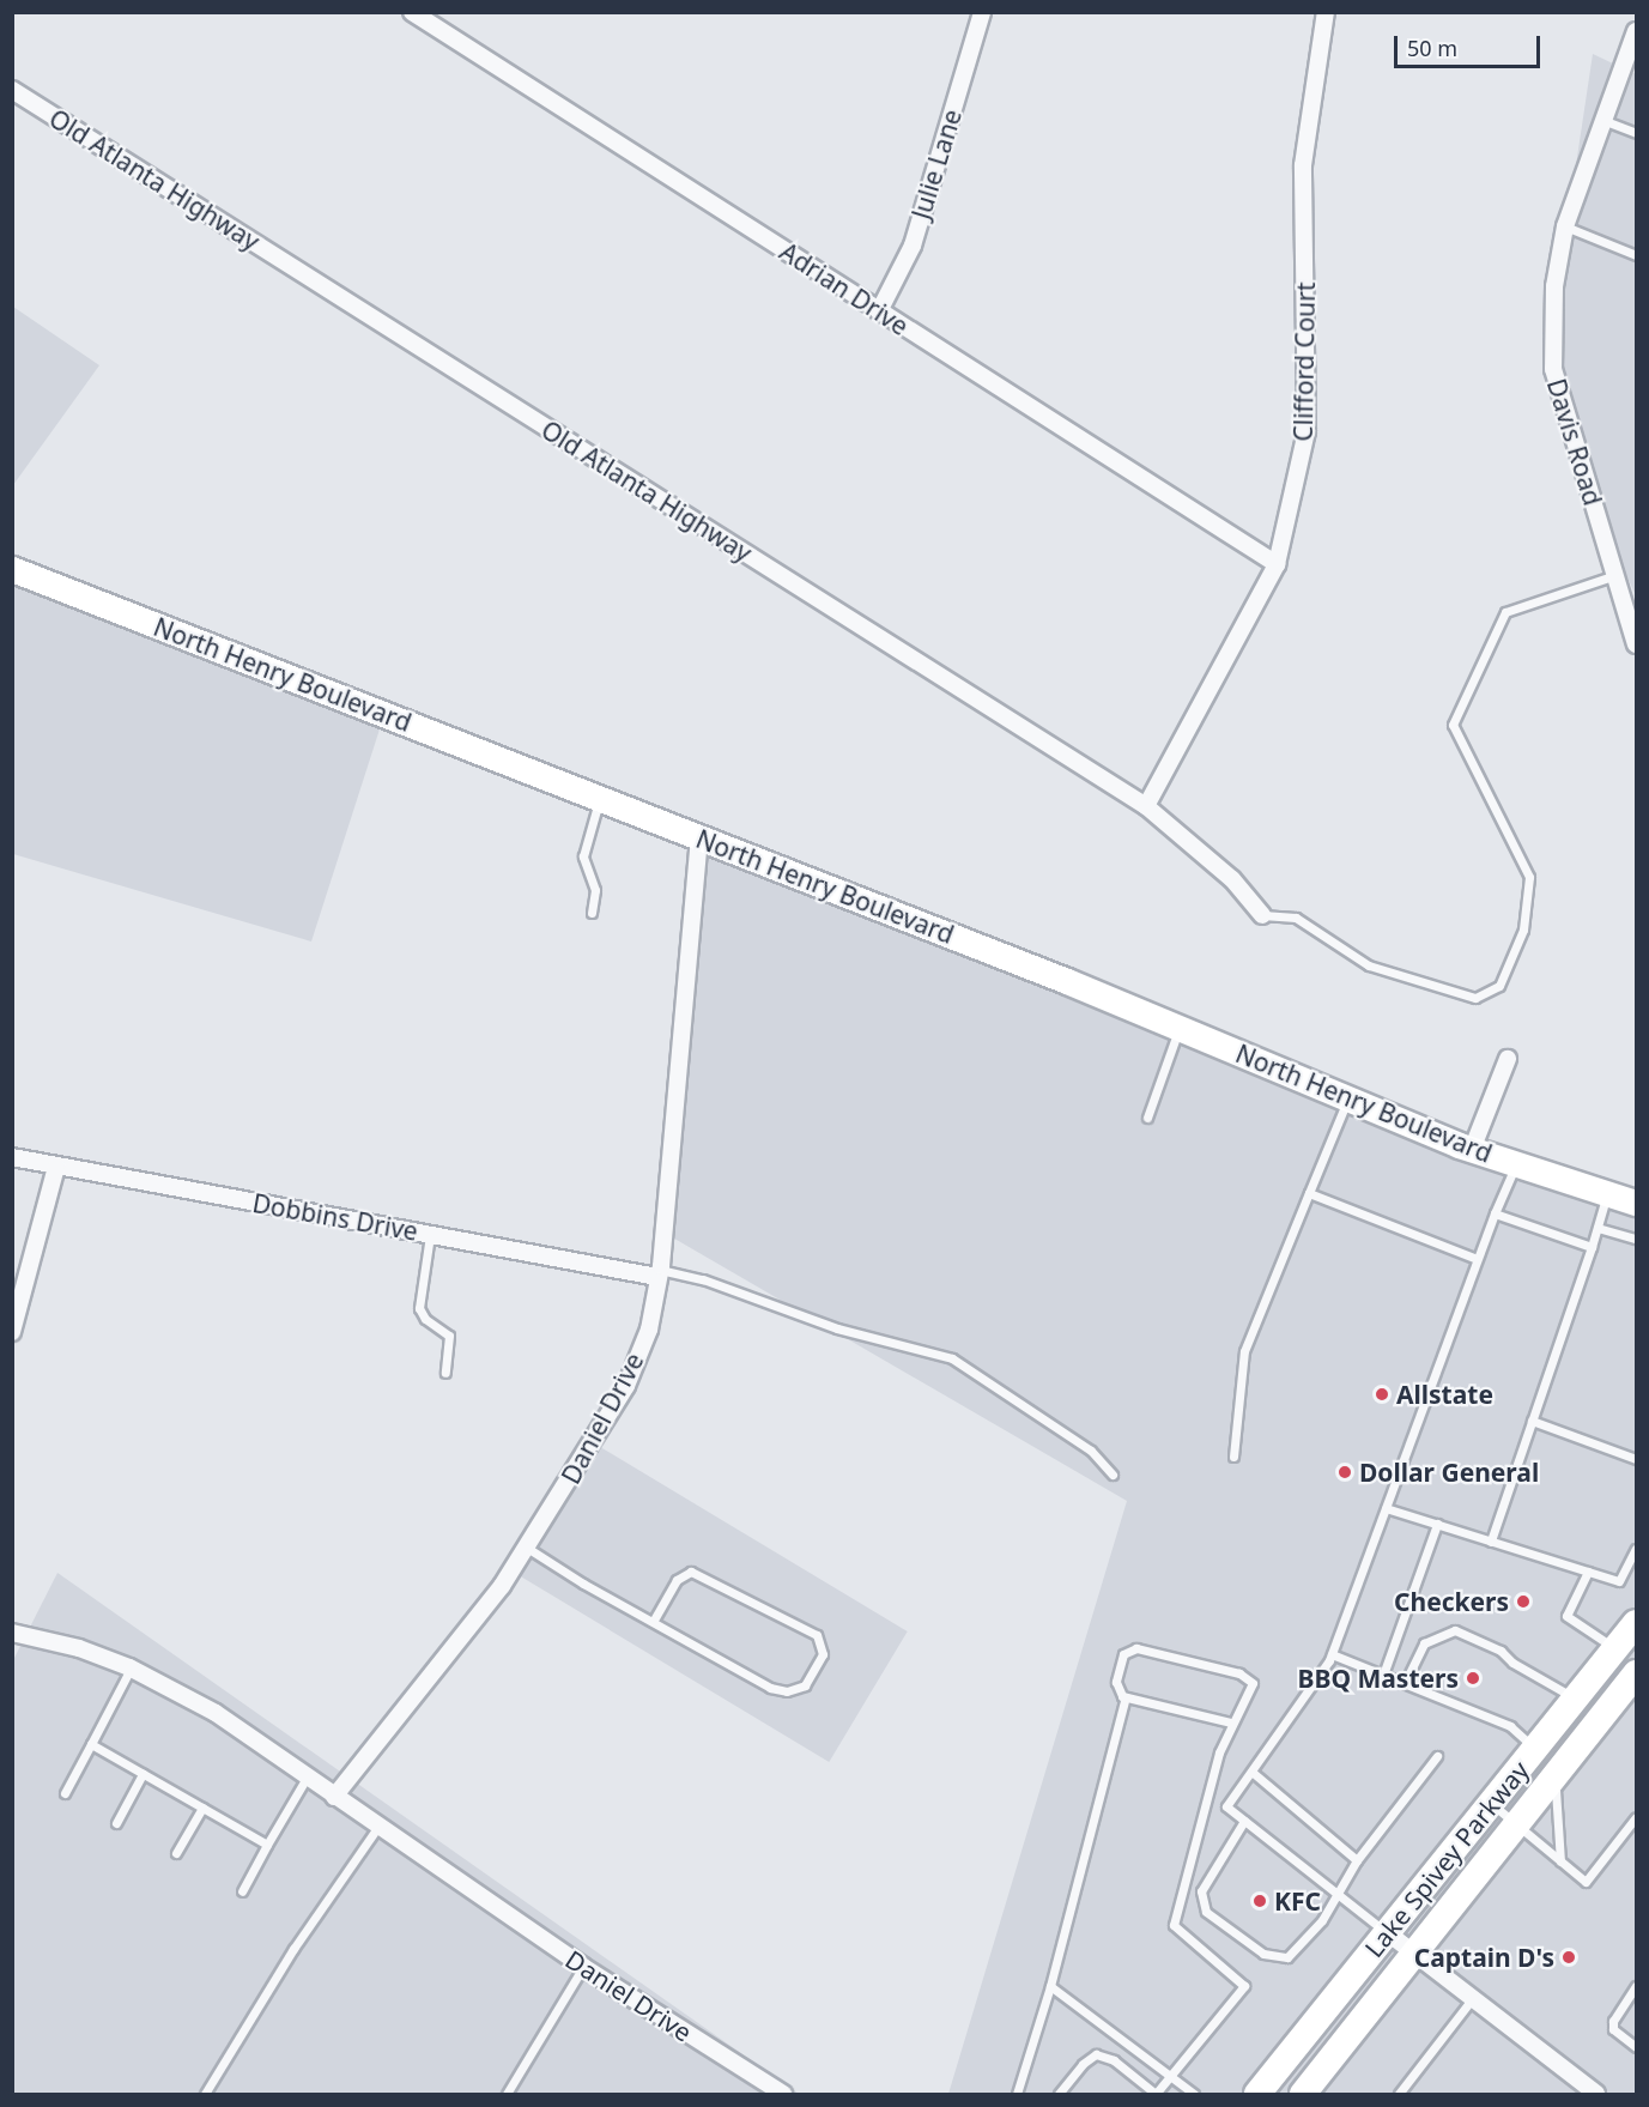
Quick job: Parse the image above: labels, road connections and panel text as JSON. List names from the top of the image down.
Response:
{
  "streets": {
    "highway": ["Lake Spivey Parkway"],
    "main road": ["North Henry Boulevard"],
    "street": [
      "Julie Lane",
      "Old Atlanta Highway",
      "Adrian Drive",
      "Clifford Court",
      "Davis Road",
      "Dobbins Drive",
      "Daniel Drive"
    ]
  },
  "crossings": [
    ["Julie Lane", "Adrian Drive"],
    ["Old Atlanta Highway", "Clifford Court"],
    ["Adrian Drive", "Clifford Court"],
    ["North Henry Boulevard", "Daniel Drive"],
    ["Dobbins Drive", "Daniel Drive"]
  ],
  "places": [
    "Allstate",
    "Dollar General",
    "Checkers",
    "BBQ Masters",
    "KFC",
    "Captain D's"
  ],
  "scale_bar": "50 m"
}
